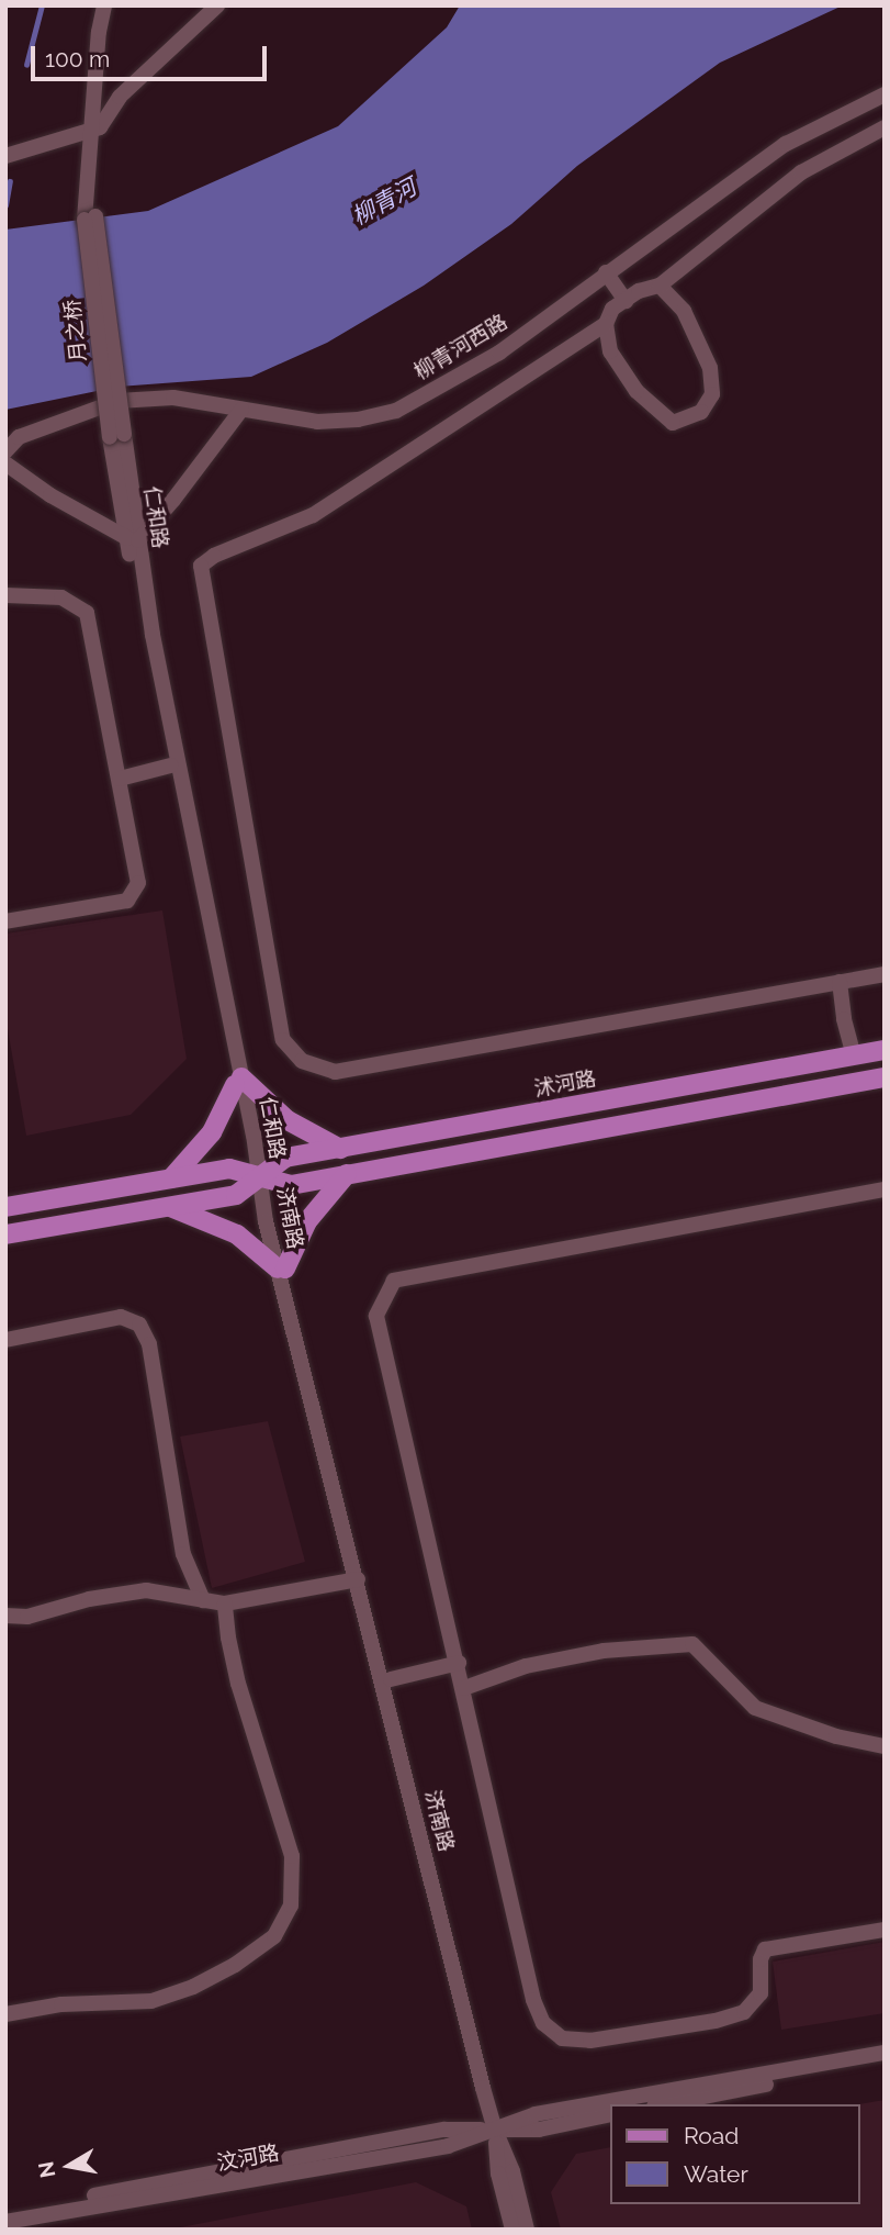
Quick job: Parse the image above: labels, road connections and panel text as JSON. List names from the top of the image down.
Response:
{
  "streets": {
    "main road": ["沭河路"],
    "street": [
      "月之桥",
      "柳青河西路",
      "仁和路",
      "济南路",
      "汶河路"
    ]
  },
  "crossings": [
    ["月之桥", "仁和路"],
    ["仁和路", "沭河路"],
    ["仁和路", "济南路"],
    ["沭河路", "济南路"],
    ["济南路", "汶河路"]
  ],
  "water": ["柳青河"],
  "legend": ["Road", "Water"],
  "scale_bar": "100 m",
  "north": "left"
}
